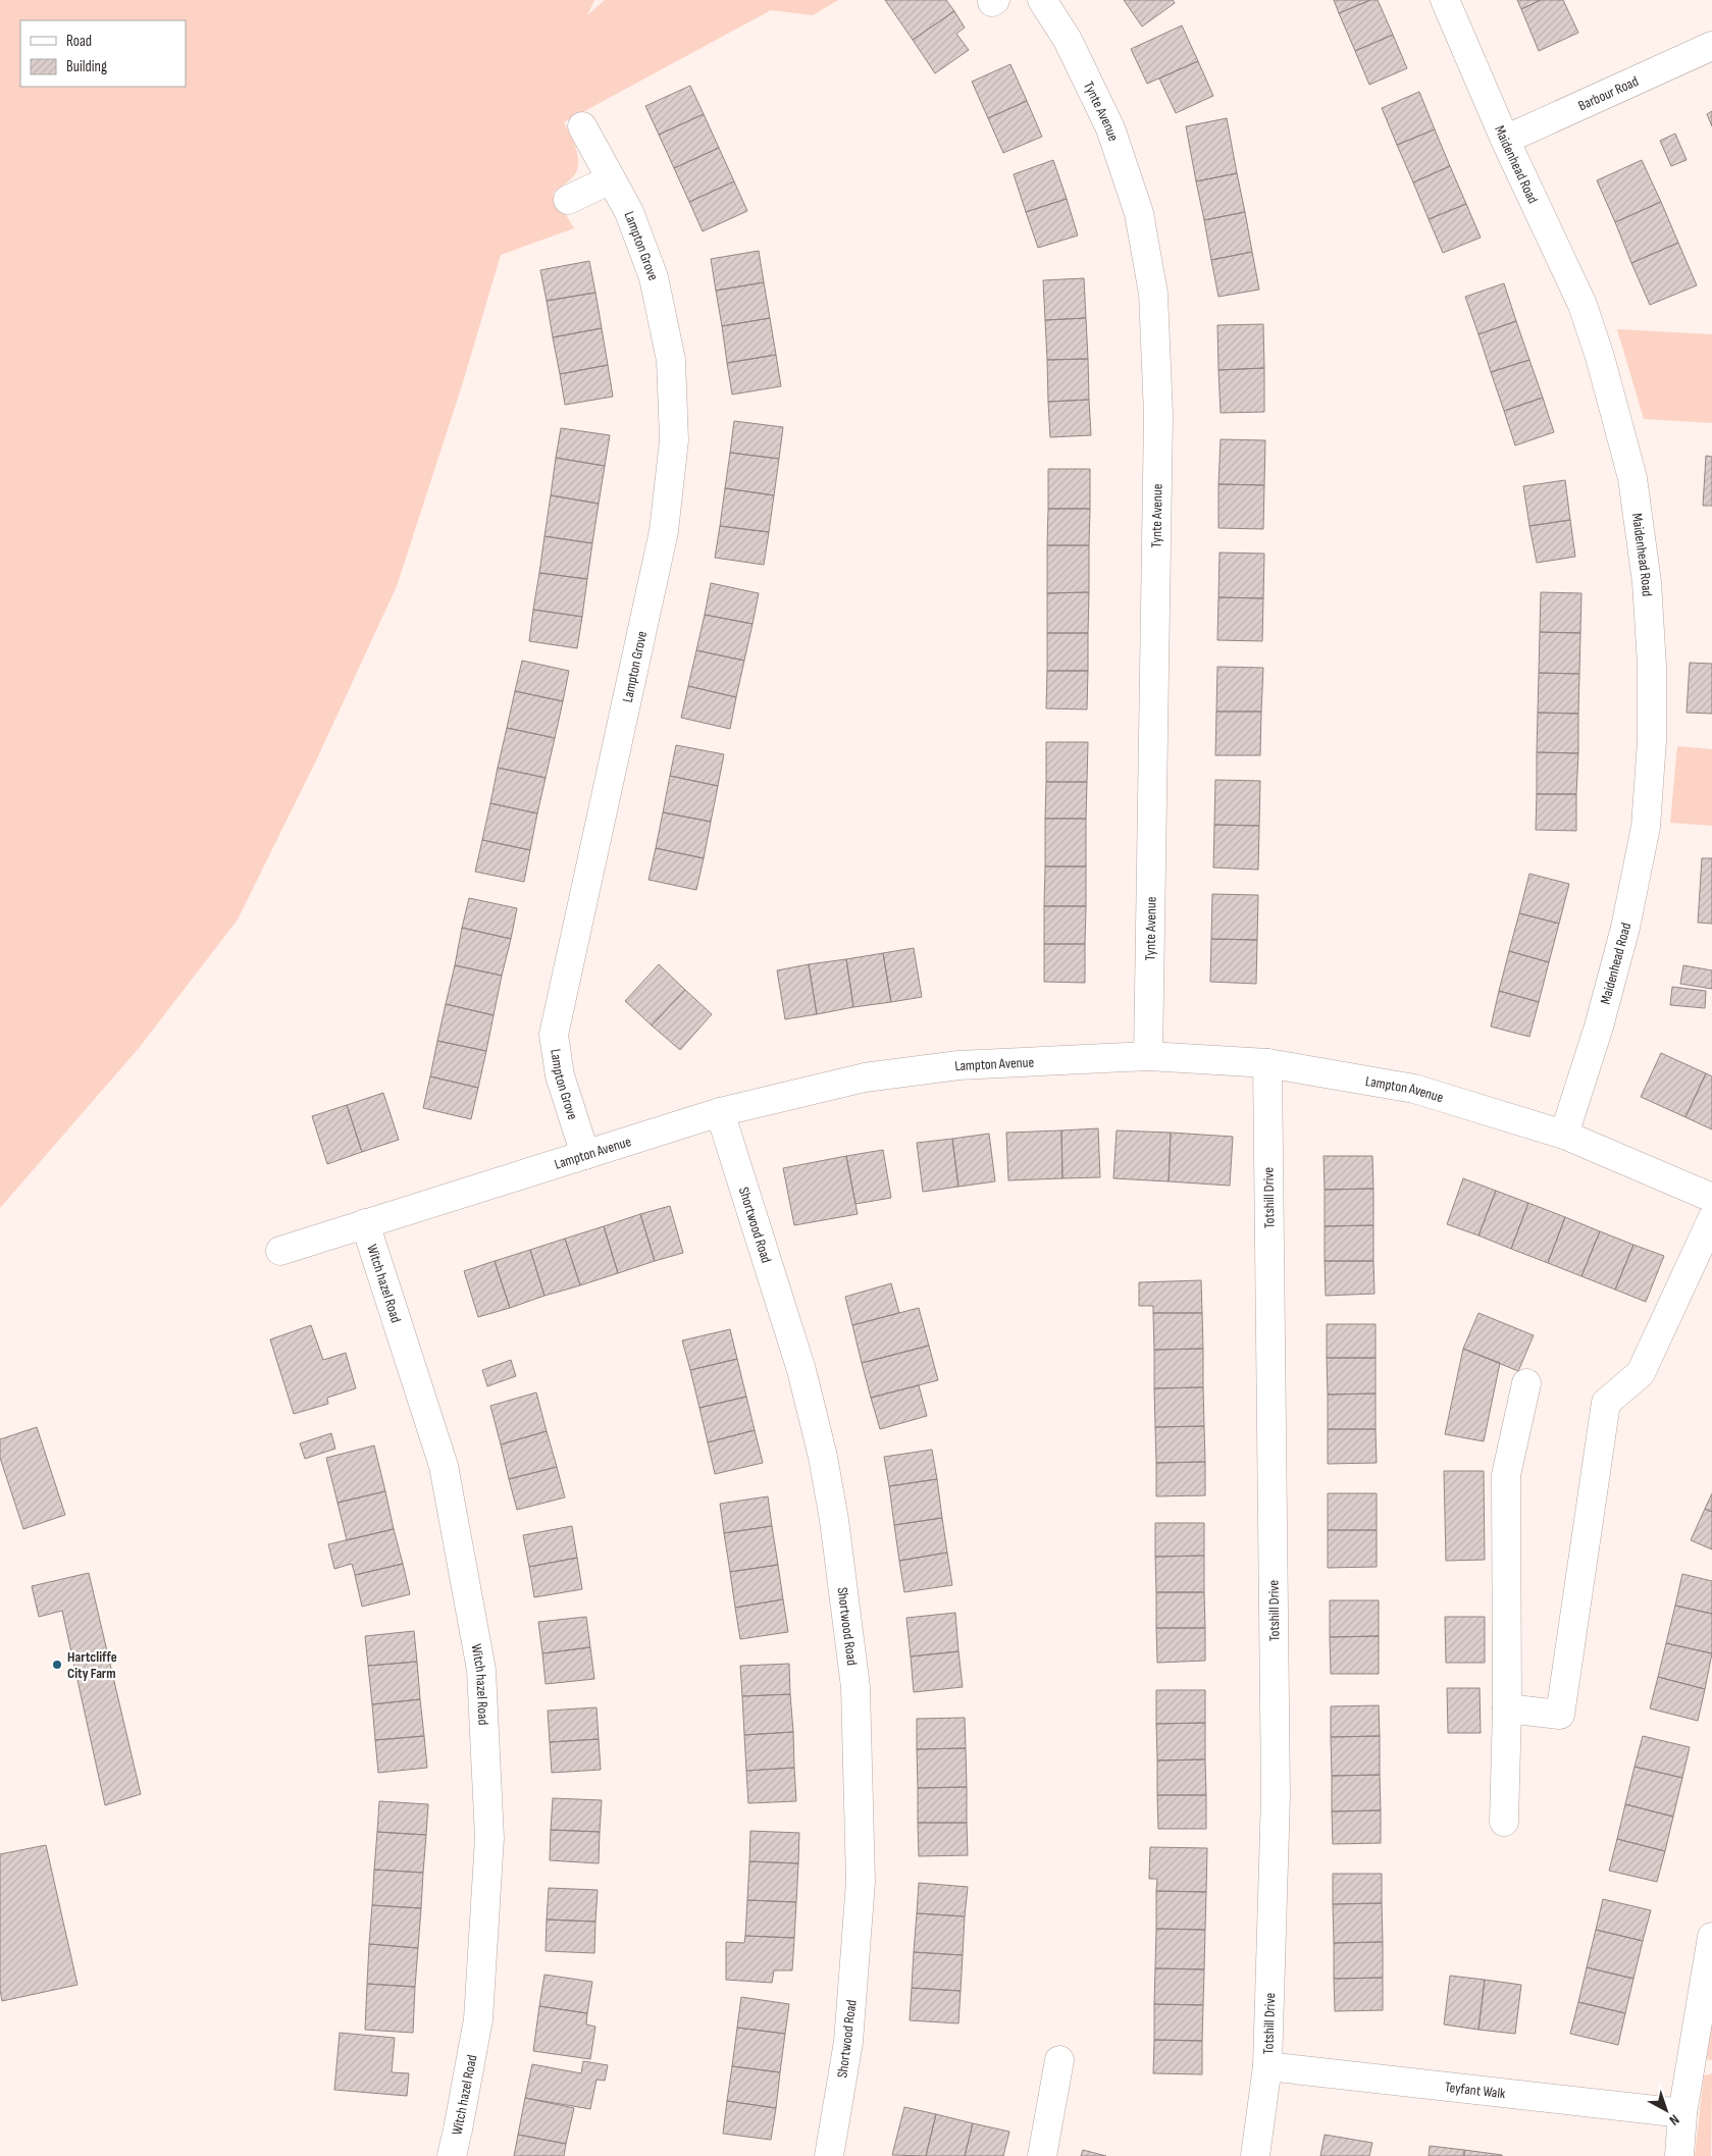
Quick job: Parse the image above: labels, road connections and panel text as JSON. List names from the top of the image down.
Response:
{
  "streets": {
    "street": [
      "Barbour Road",
      "Tynte Avenue",
      "Maidenhead Road",
      "Lampton Grove",
      "Lampton Avenue",
      "Totshill Drive",
      "Shortwood Road",
      "Witch hazel Road",
      "Teyfant Walk"
    ]
  },
  "crossings": [
    ["Barbour Road", "Maidenhead Road"],
    ["Tynte Avenue", "Lampton Avenue"],
    ["Maidenhead Road", "Lampton Avenue"],
    ["Lampton Grove", "Lampton Avenue"],
    ["Lampton Avenue", "Totshill Drive"],
    ["Lampton Avenue", "Shortwood Road"],
    ["Lampton Avenue", "Witch hazel Road"],
    ["Totshill Drive", "Teyfant Walk"]
  ],
  "places": ["Hartcliffe City Farm"],
  "legend": ["Road", "Building"],
  "north": "bottom right"
}
